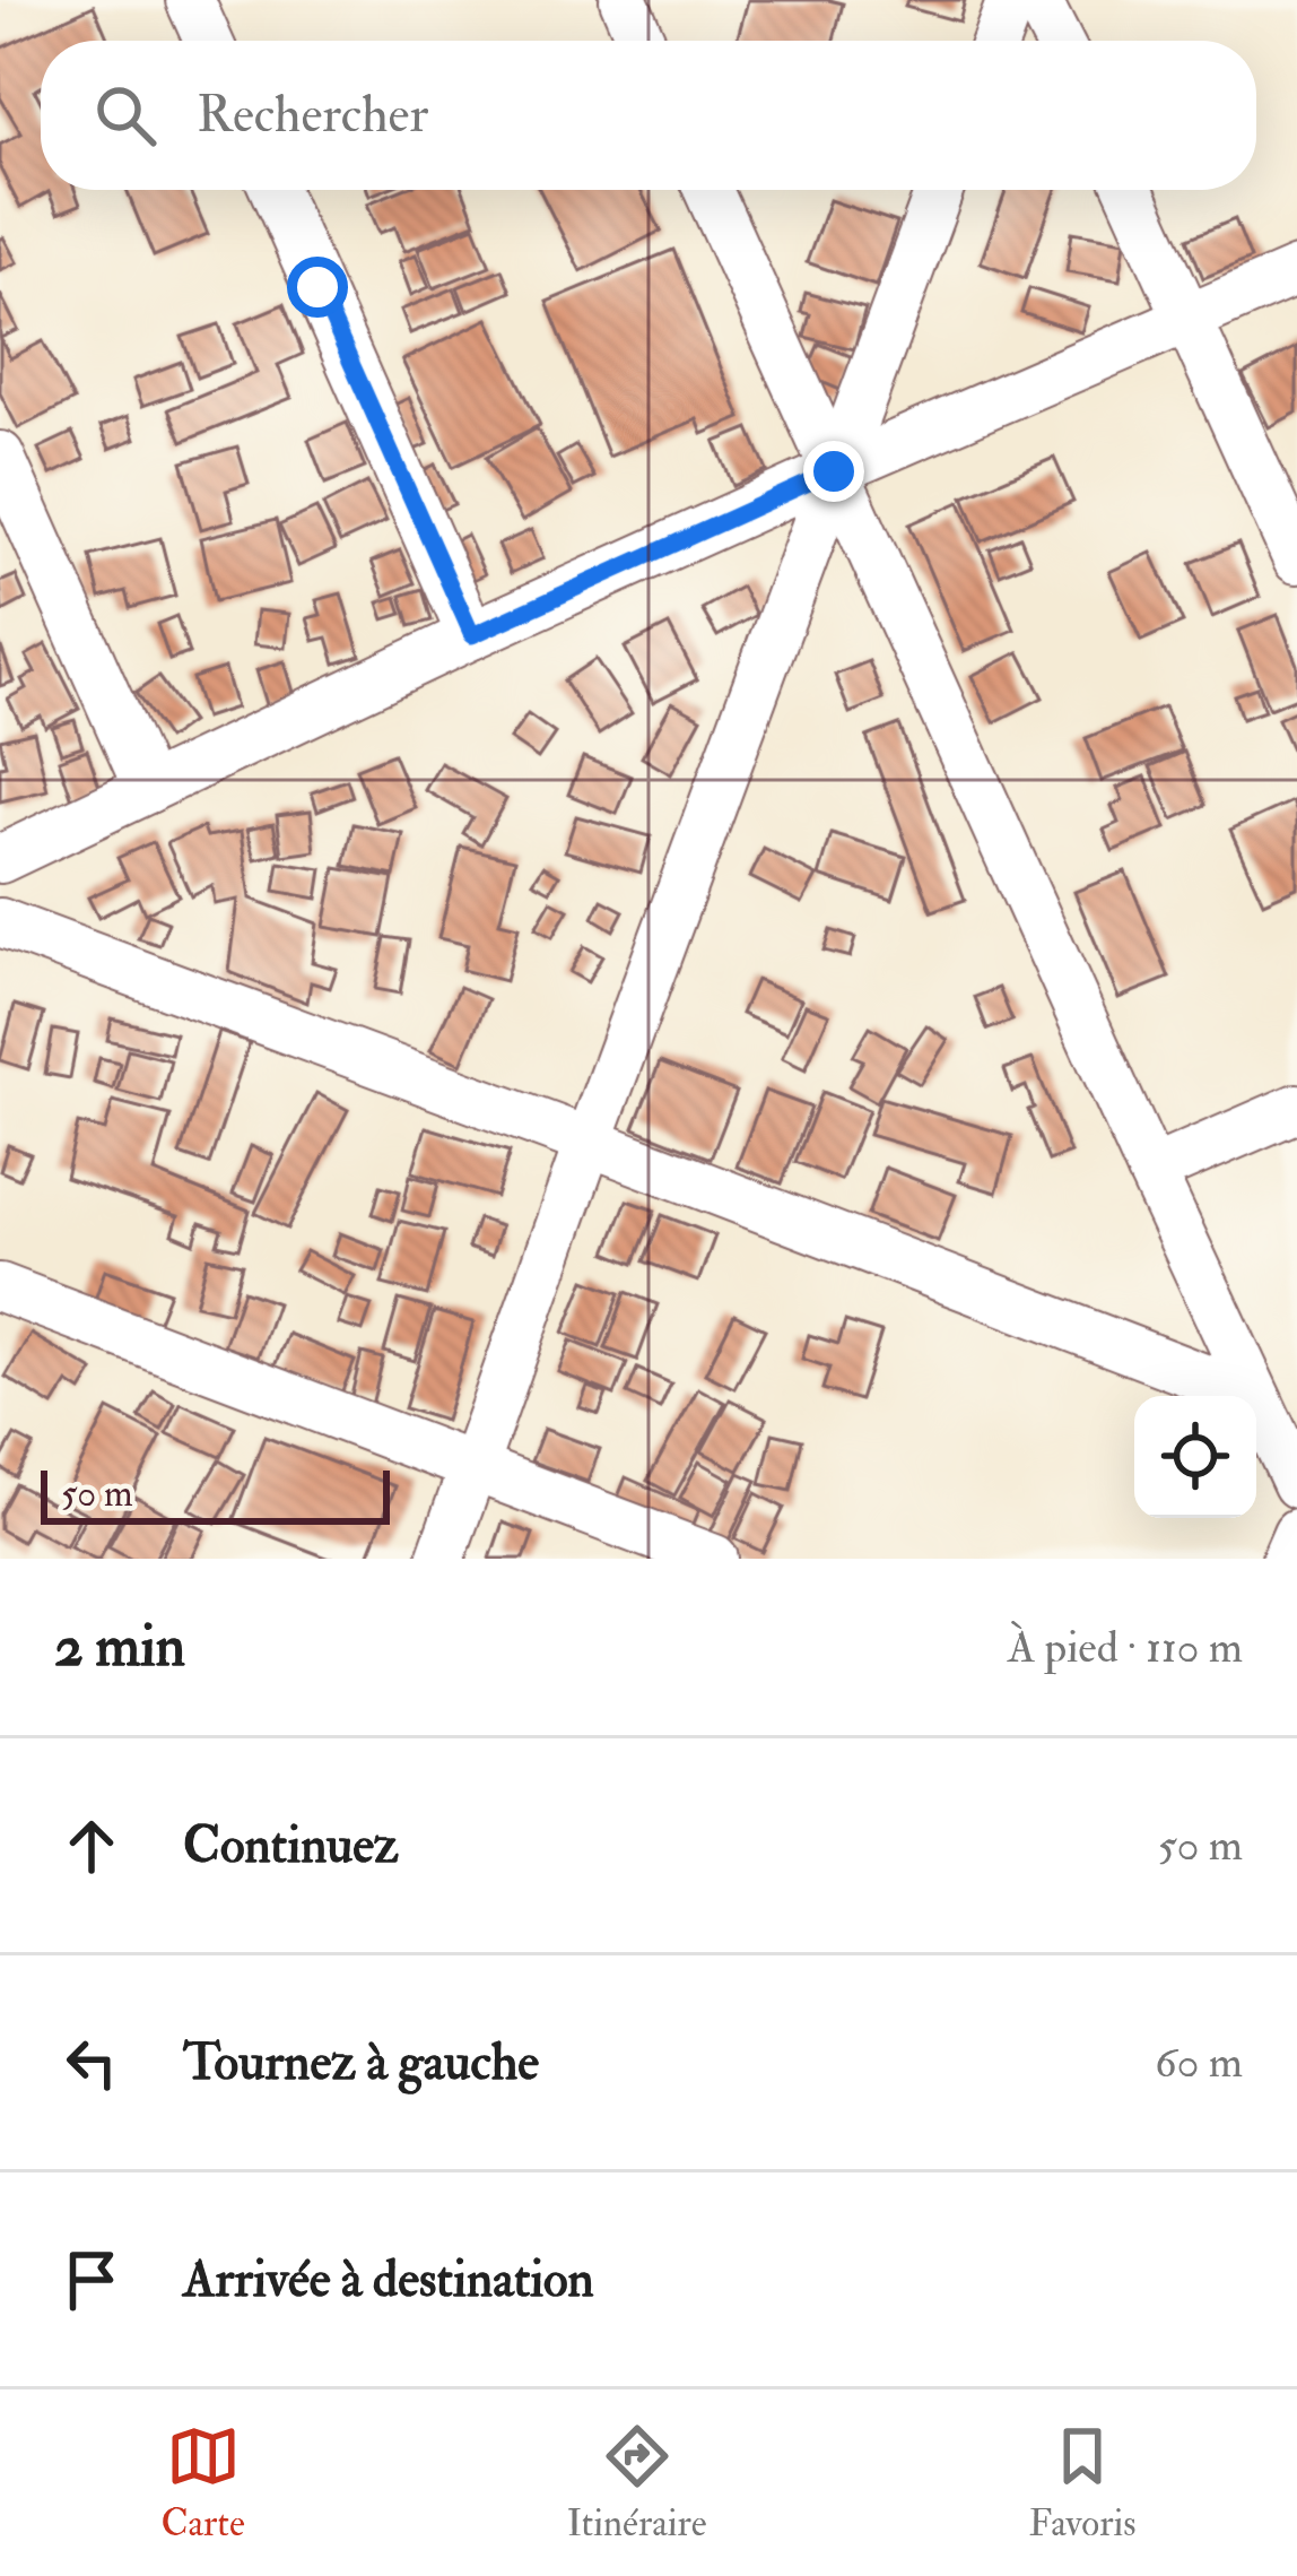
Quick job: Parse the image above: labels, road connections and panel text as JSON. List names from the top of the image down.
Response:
{
  "scale_bar": "50 m",
  "page": {
    "search": "Rechercher",
    "scale": "50 m",
    "heading": ["2 min", "À pied · 110 m"],
    "list": [
      ["Continuez", "50 m"],
      ["Tournez à gauche", "60 m"],
      "Arrivée à destination"
    ],
    "nav": ["Carte", "Itinéraire", "Favoris"]
  }
}
